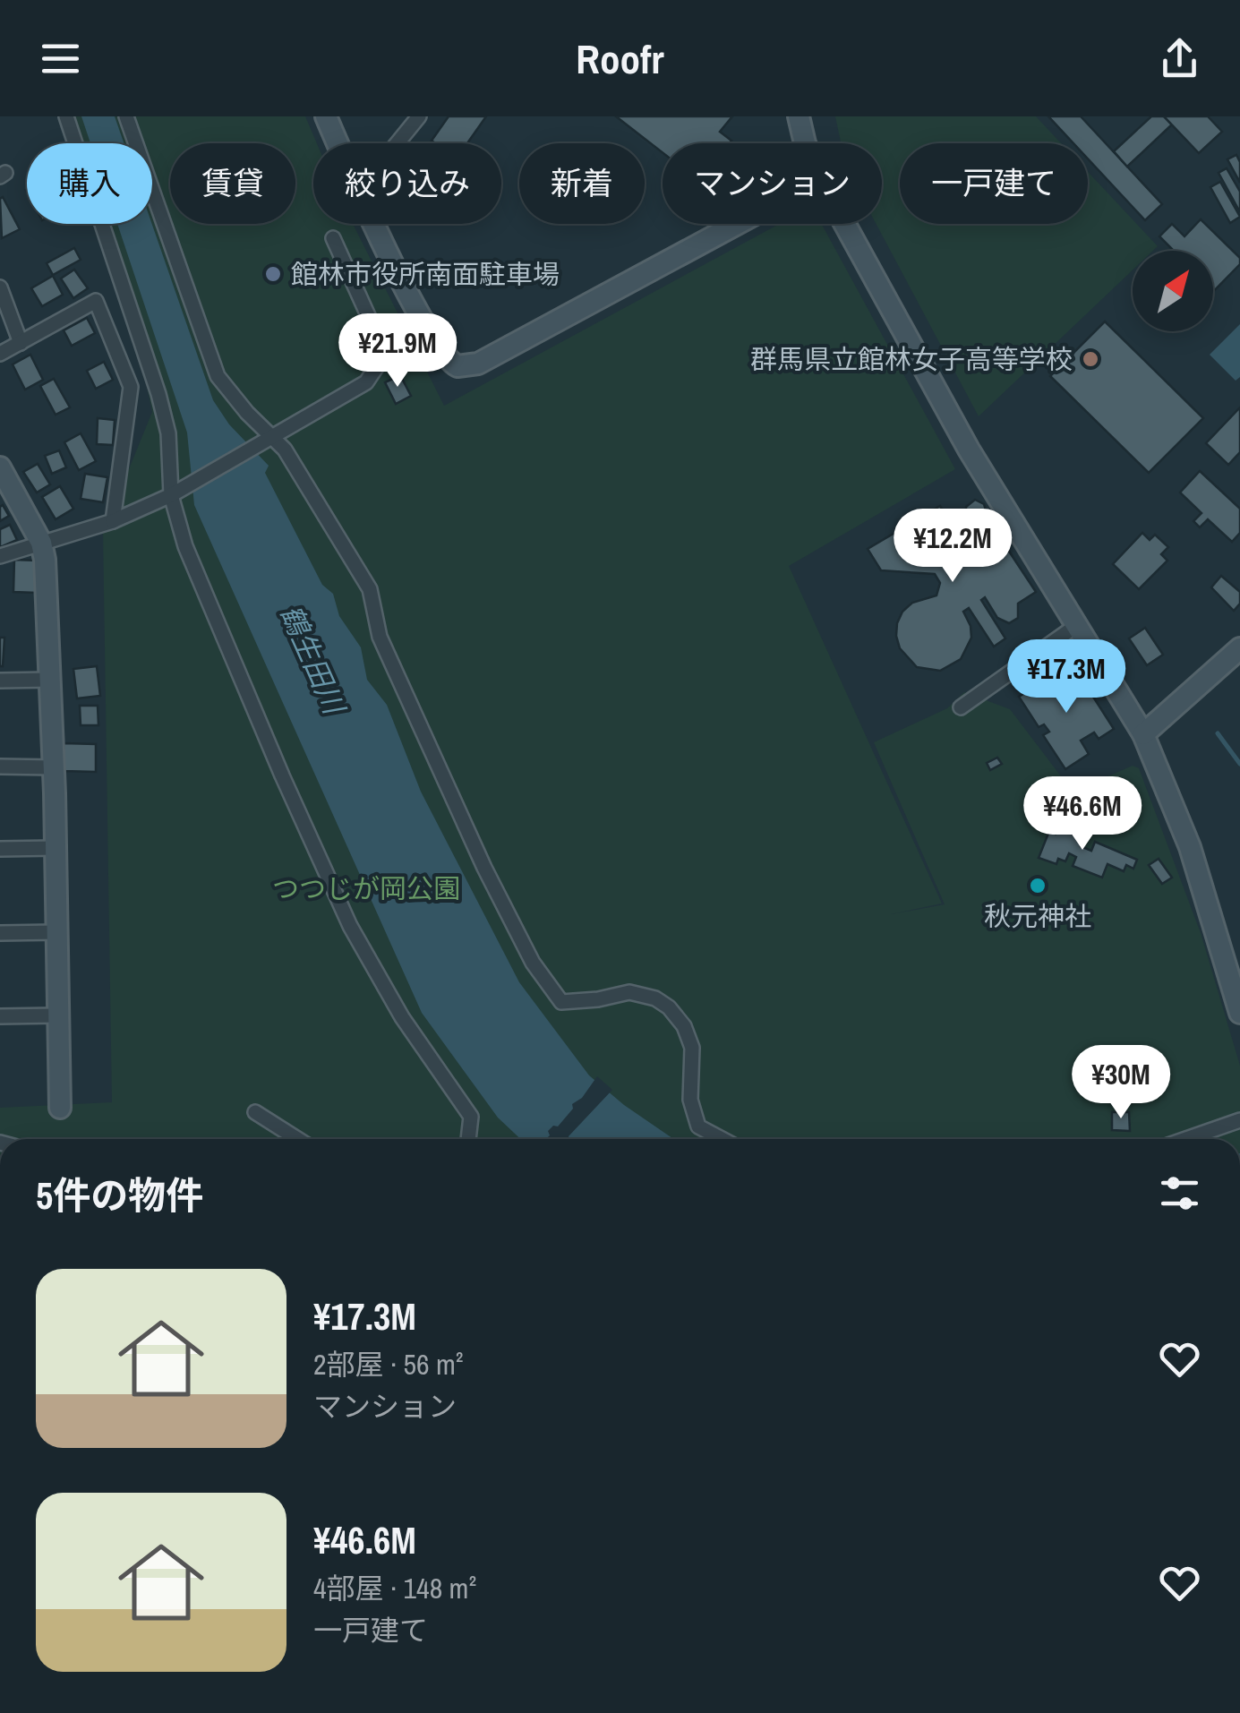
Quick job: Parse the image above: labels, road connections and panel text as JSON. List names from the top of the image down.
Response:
{
  "water": ["鶴生田川"],
  "parks": ["つつじが岡公園"],
  "places": ["館林市役所南面駐車場", "群馬県立館林女子高等学校", "秋元神社"],
  "north": "top right",
  "page": {
    "header": "Roofr",
    "chip": [
      "購入",
      "賃貸",
      "絞り込み",
      "新着",
      "マンション",
      "一戸建て"
    ],
    "price": [
      "¥21.9M",
      "¥12.2M",
      "¥17.3M",
      "¥46.6M",
      "¥30M"
    ],
    "heading": "5件の物件",
    "list": [
      {
        "name": "¥17.3M",
        "note": "2部屋 · 56 m² · マンション"
      },
      {
        "name": "¥46.6M",
        "note": "4部屋 · 148 m² · 一戸建て"
      }
    ]
  }
}
